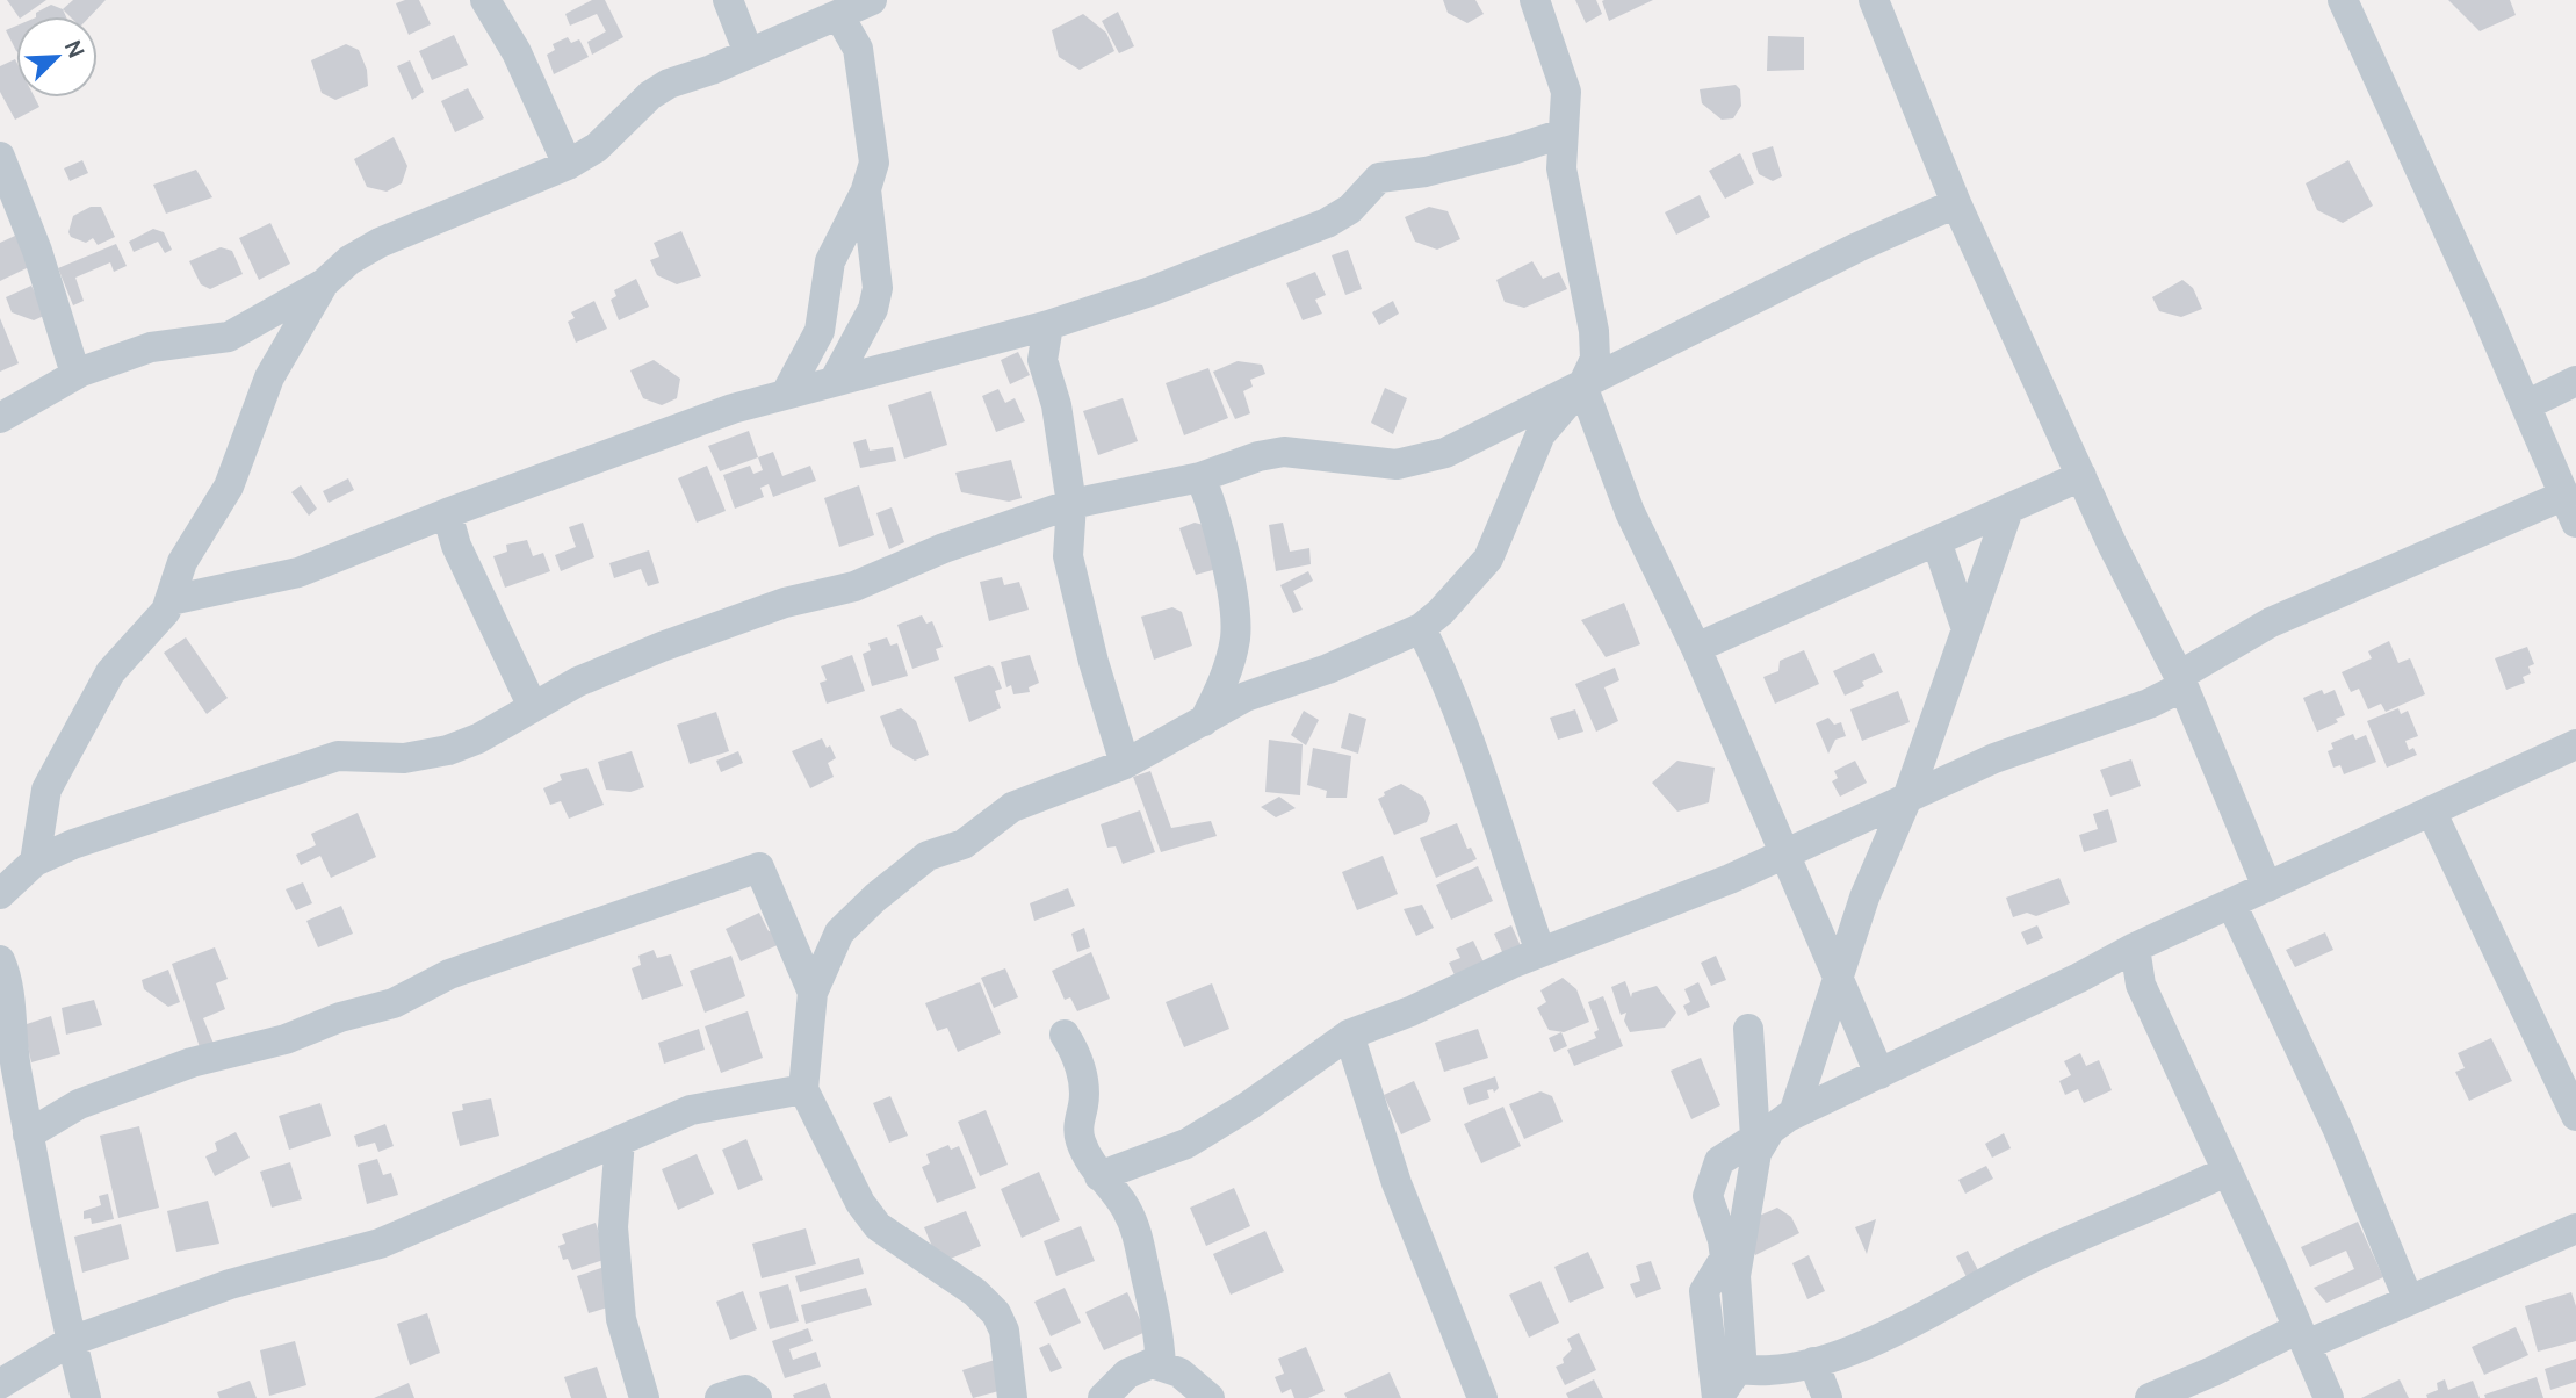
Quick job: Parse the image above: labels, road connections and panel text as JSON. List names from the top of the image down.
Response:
{
  "north": "top right"
}
